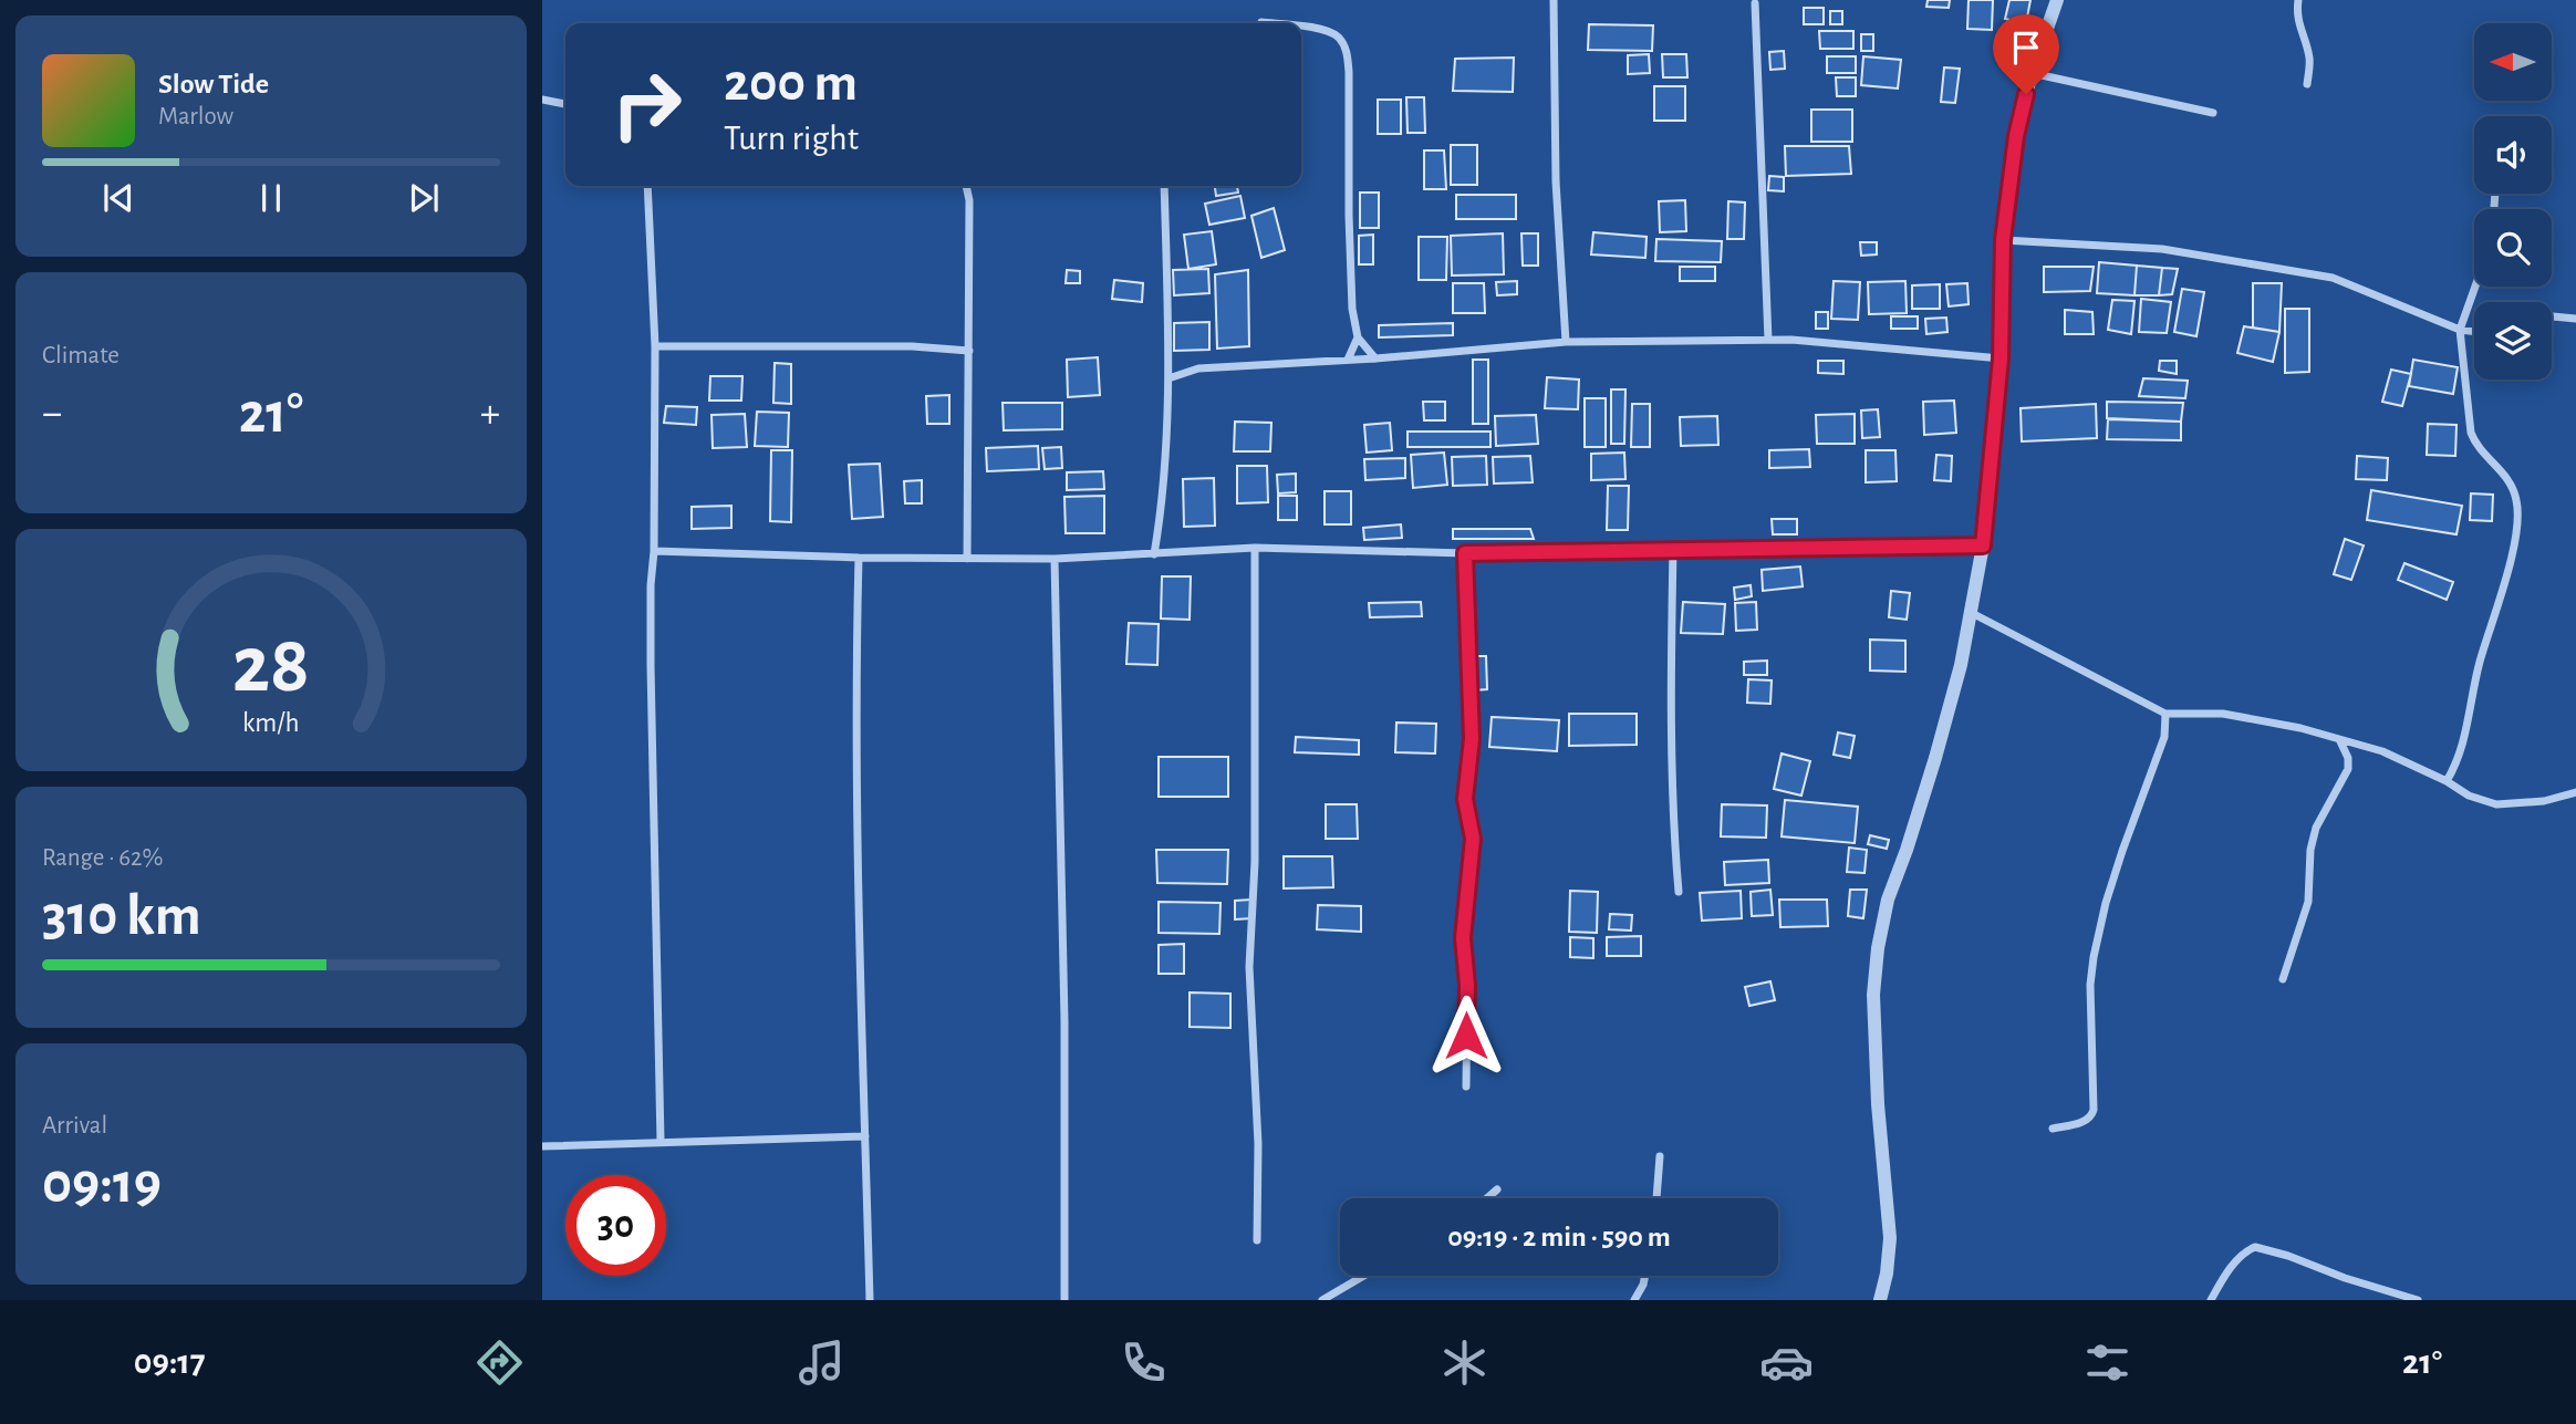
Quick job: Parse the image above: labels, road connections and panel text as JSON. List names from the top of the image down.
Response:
{
  "north": "left",
  "page": {
    "turn": ["200 m", "Turn right"],
    "song": ["Slow Tide", "Marlow"],
    "tile": [
      "Climate",
      ["Range · 62%", "310 km"],
      ["Arrival", "09:19"]
    ],
    "heat": ["−", "21°", "+"],
    "limit": "30",
    "trip": "09:19 · 2 min · 590 m",
    "tabs": ["09:17", "21°"],
    "gauge": ["28", "km/h"]
  }
}
